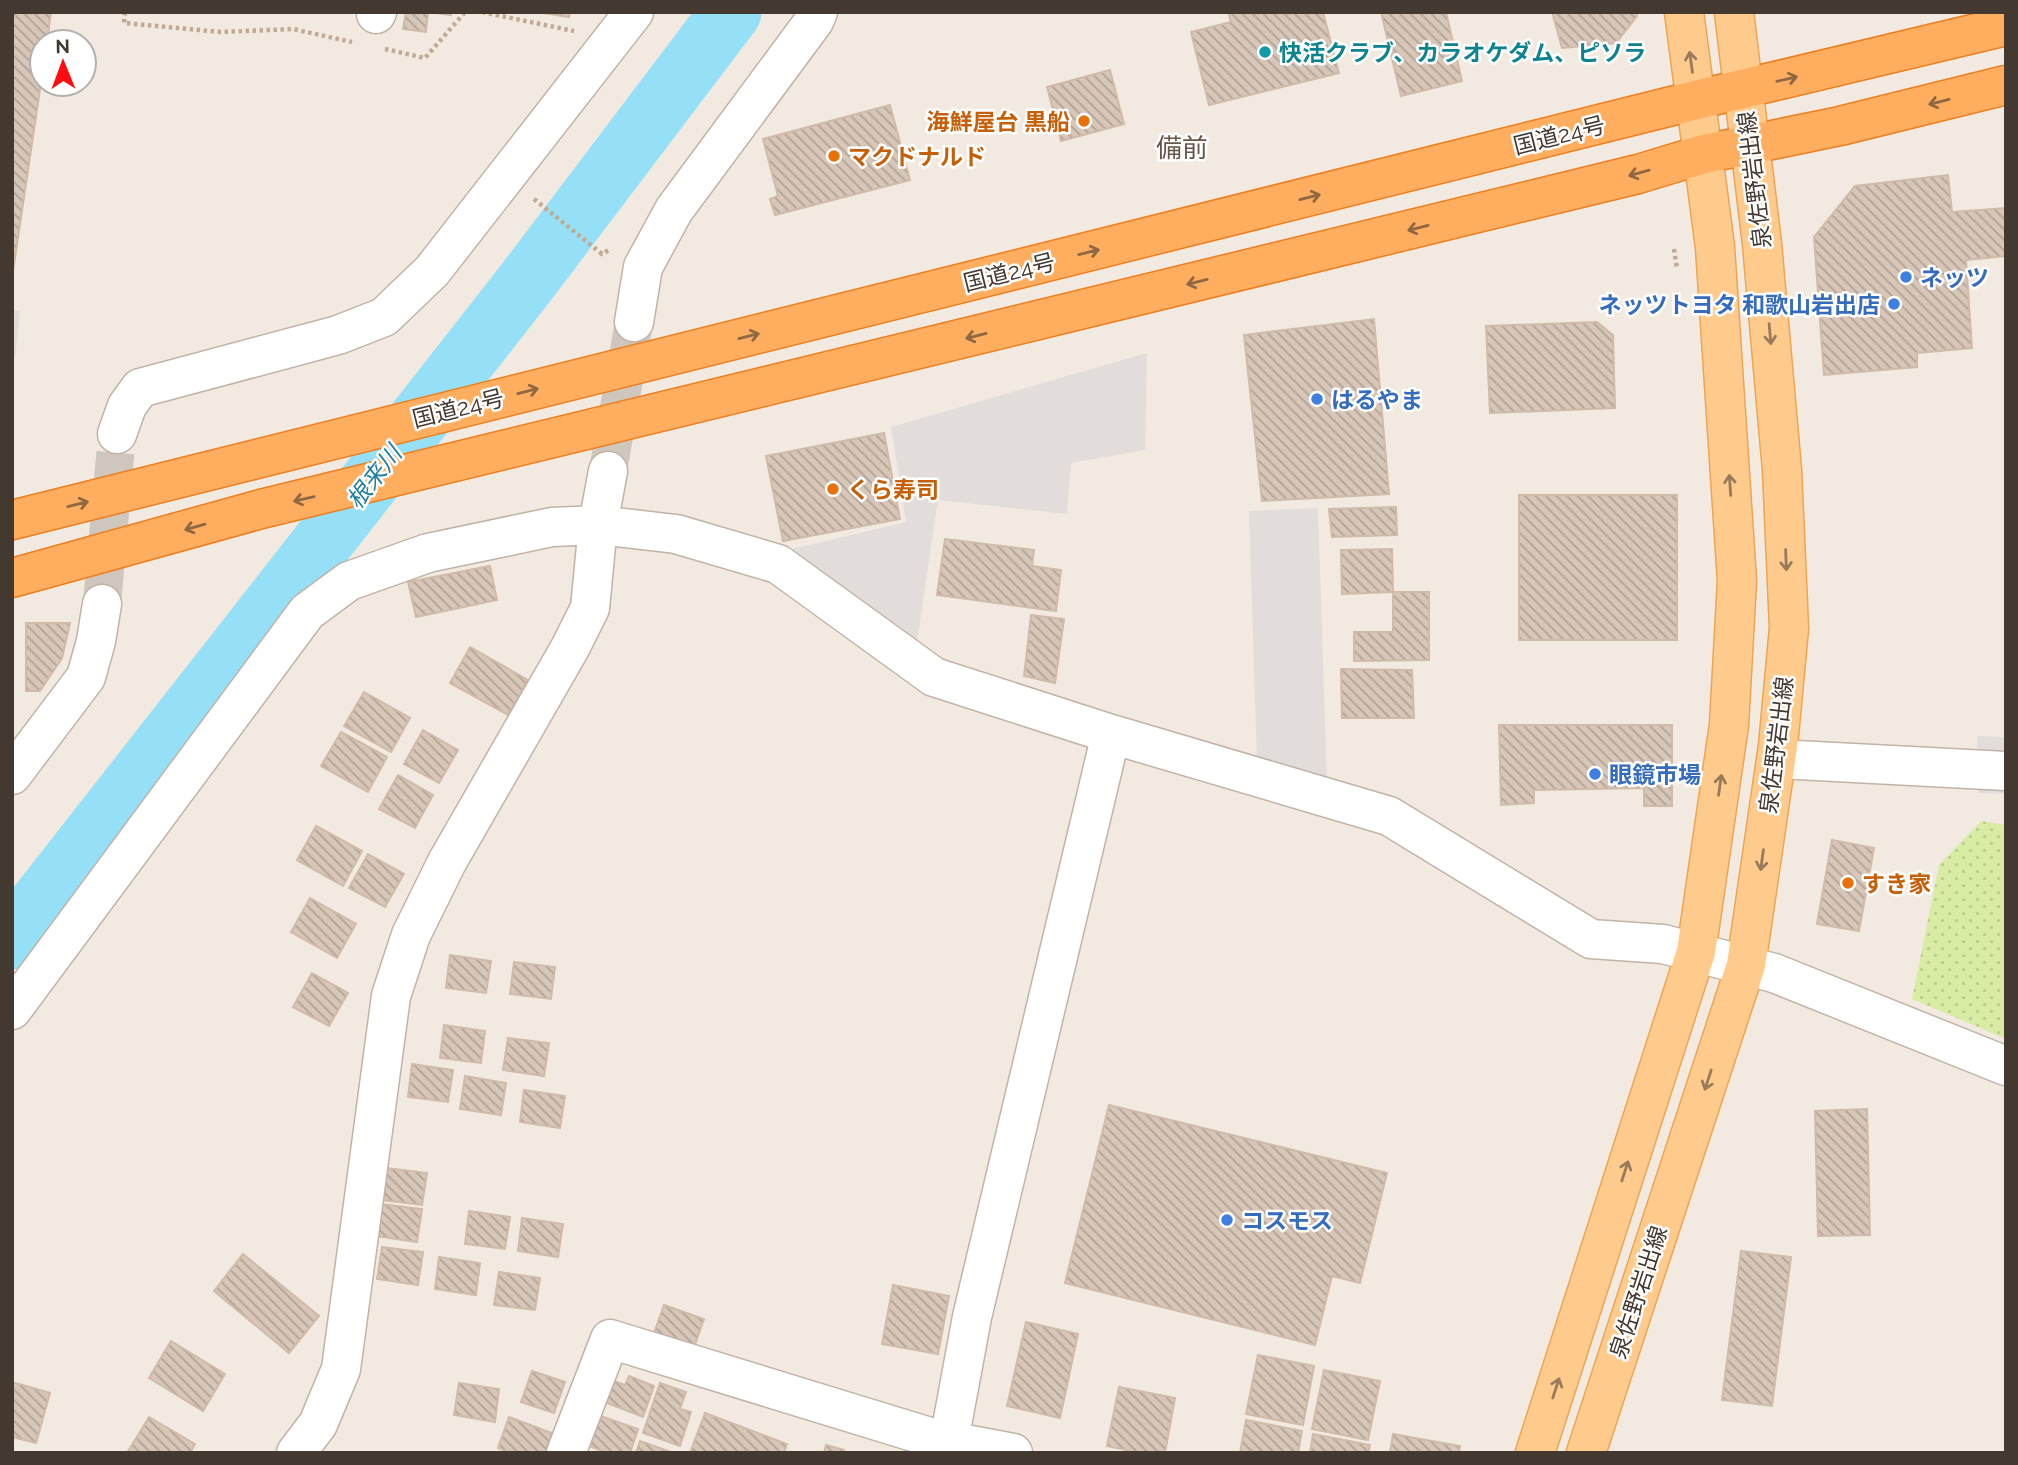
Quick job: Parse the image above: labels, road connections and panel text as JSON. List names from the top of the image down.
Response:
{
  "streets": {
    "highway": ["国道24号"],
    "main road": ["泉佐野岩出線"]
  },
  "crossings": [
    ["国道24号", "泉佐野岩出線"]
  ],
  "districts": ["備前"],
  "water": ["根来川"],
  "places": [
    "快活クラブ、カラオケダム、ピソラ",
    "海鮮屋台 黒船",
    "マクドナルド",
    "ネッツ",
    "ネッツトヨタ 和歌山岩出店",
    "はるやま",
    "くら寿司",
    "眼鏡市場",
    "すき家",
    "コスモス"
  ],
  "north": "top"
}
